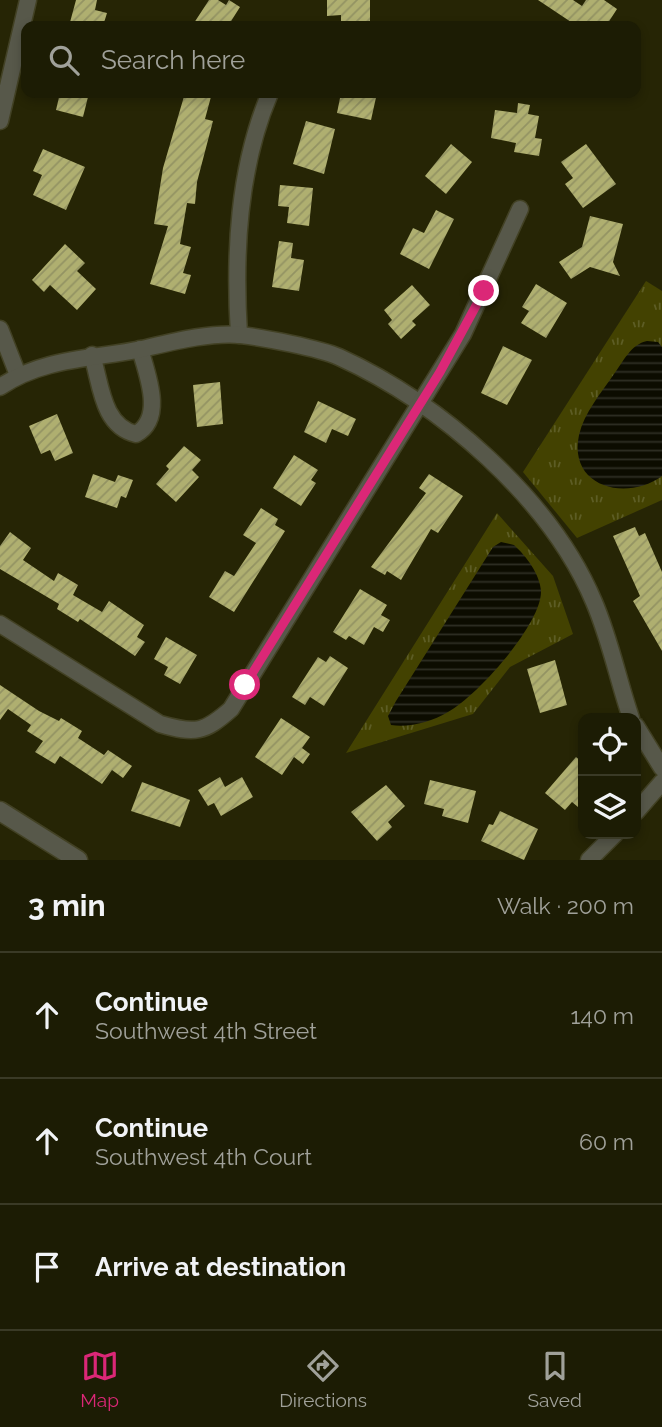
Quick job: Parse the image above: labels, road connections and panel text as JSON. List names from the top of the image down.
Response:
{
  "page": {
    "search": "Search here",
    "heading": ["3 min", "Walk · 200 m"],
    "list": [
      ["Continue", "Southwest 4th Street", "140 m"],
      ["Continue", "Southwest 4th Court", "60 m"],
      "Arrive at destination"
    ],
    "nav": ["Map", "Directions", "Saved"]
  }
}
